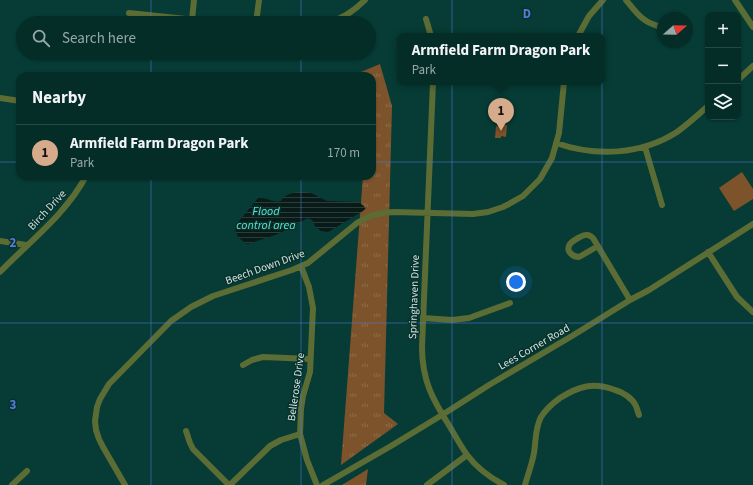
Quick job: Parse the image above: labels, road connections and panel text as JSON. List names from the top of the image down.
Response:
{
  "streets": {
    "street": [
      "Birch Drive",
      "Beech Down Drive",
      "Springhaven Drive",
      "Lees Corner Road",
      "Bellerose Drive"
    ]
  },
  "crossings": [
    ["Beech Down Drive", "Springhaven Drive"],
    ["Beech Down Drive", "Bellerose Drive"],
    ["Springhaven Drive", "Lees Corner Road"]
  ],
  "water": ["Flood control area"],
  "north": "right",
  "page": {
    "map_buttons": ["+", "−"],
    "search": "Search here",
    "popup": ["Armfield Farm Dragon Park", "Park"],
    "heading": "Nearby",
    "pins": "1",
    "list": [
      {
        "mark": "1",
        "name": "Armfield Farm Dragon Park",
        "note": "Park",
        "value": "170 m"
      }
    ]
  },
  "grid": {
    "columns": ["D"],
    "rows": ["2", "3"]
  }
}
